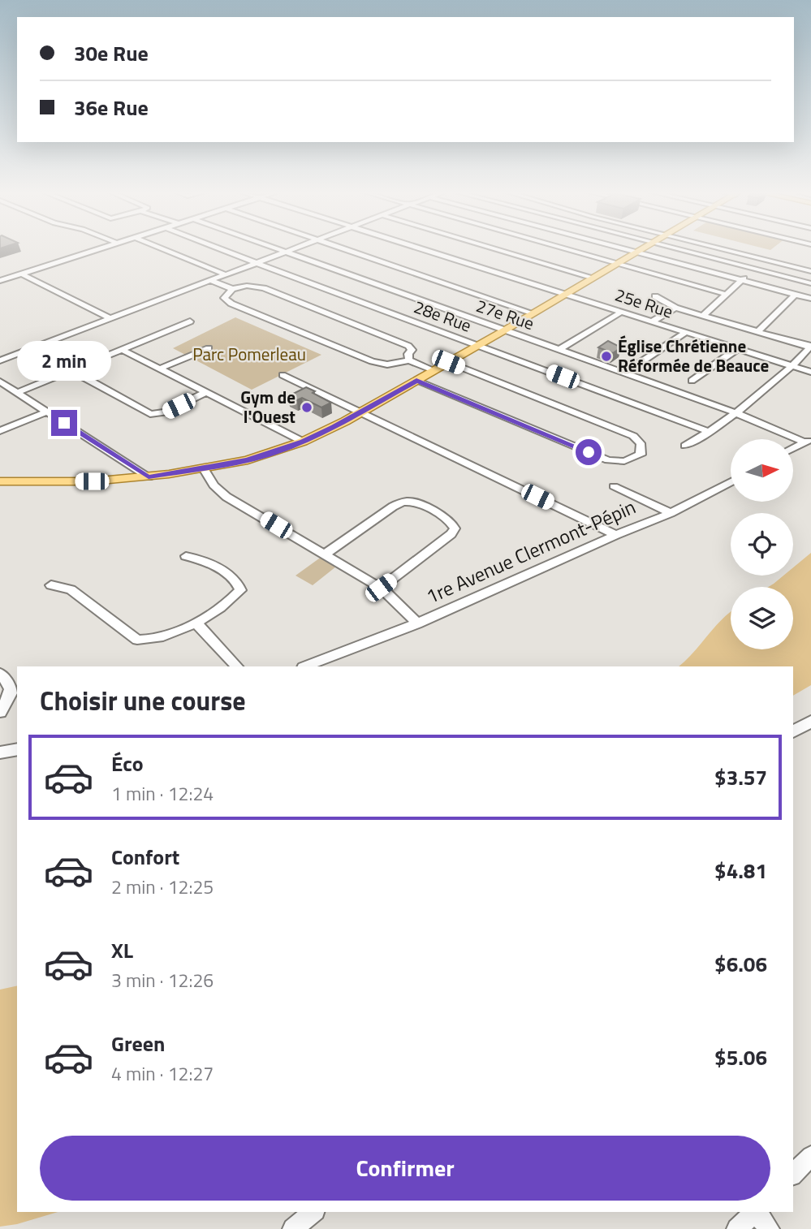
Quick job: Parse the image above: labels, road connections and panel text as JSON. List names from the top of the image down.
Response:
{
  "streets": {
    "street": [
      "25e Rue",
      "27e Rue",
      "28e Rue",
      "1re Avenue Clermont-Pépin"
    ]
  },
  "parks": ["Parc Pomerleau"],
  "places": ["Église Chrétienne Réformée de Beauce", "Gym de l'Ouest"],
  "north": "right",
  "page": {
    "banner": ["30e Rue", "36e Rue"],
    "bubble": "2 min",
    "heading": "Choisir une course",
    "list": [
      {
        "name": "Éco",
        "note": "1 min · 12:24",
        "value": "$3.57"
      },
      {
        "name": "Confort",
        "note": "2 min · 12:25",
        "value": "$4.81"
      },
      {
        "name": "XL",
        "note": "3 min · 12:26",
        "value": "$6.06"
      },
      {
        "name": "Green",
        "note": "4 min · 12:27",
        "value": "$5.06"
      }
    ],
    "buttons": "Confirmer"
  }
}
